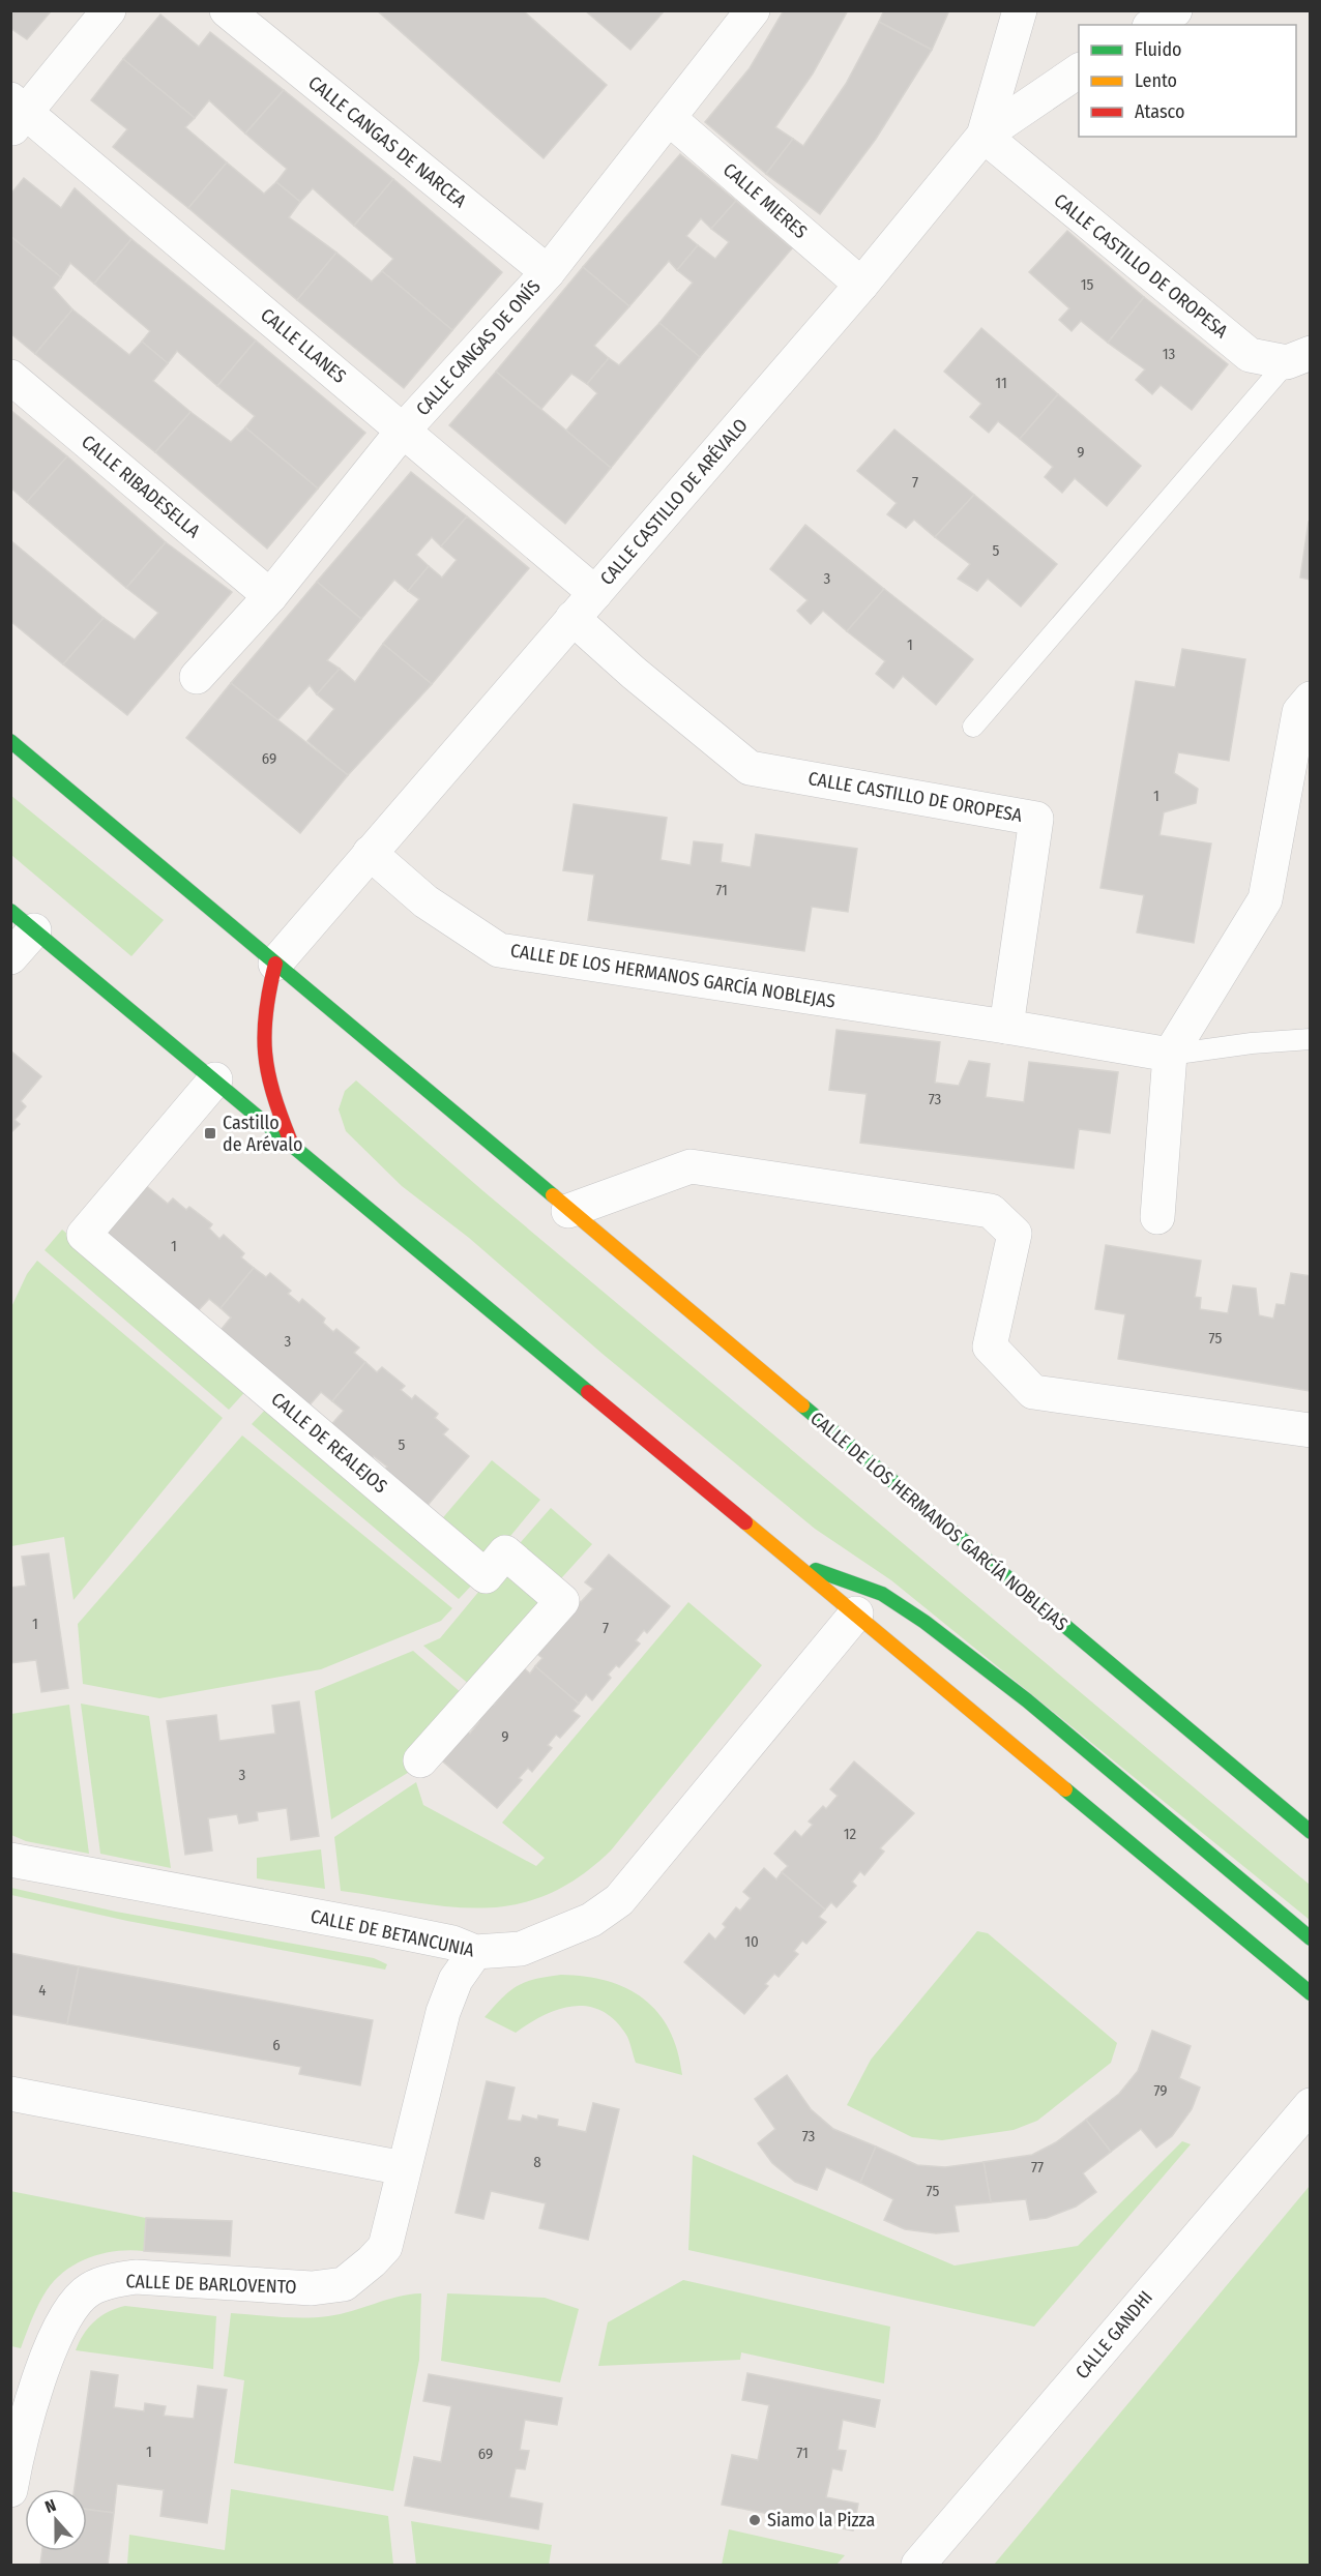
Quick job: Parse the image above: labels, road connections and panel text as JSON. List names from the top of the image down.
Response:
{
  "streets": {
    "main road": ["CALLE DE LOS HERMANOS GARCÍA NOBLEJAS"],
    "street": [
      "CALLE CANGAS DE NARCEA",
      "CALLE MIERES",
      "CALLE CASTILLO DE OROPESA",
      "CALLE LLANES",
      "CALLE CANGAS DE ONÍS",
      "CALLE RIBADESELLA",
      "CALLE CASTILLO DE ARÉVALO",
      "CALLE DE REALEJOS",
      "CALLE DE BETANCUNIA",
      "CALLE DE BARLOVENTO",
      "CALLE GANDHI"
    ]
  },
  "crossings": [
    ["CALLE CANGAS DE NARCEA", "CALLE CANGAS DE ONÍS"],
    ["CALLE MIERES", "CALLE CANGAS DE ONÍS"],
    ["CALLE MIERES", "CALLE CASTILLO DE ARÉVALO"],
    ["CALLE CASTILLO DE OROPESA", "CALLE CASTILLO DE ARÉVALO"],
    ["CALLE CASTILLO DE OROPESA", "CALLE DE LOS HERMANOS GARCÍA NOBLEJAS"],
    ["CALLE LLANES", "CALLE CANGAS DE ONÍS"],
    ["CALLE LLANES", "CALLE CASTILLO DE ARÉVALO"],
    ["CALLE CANGAS DE ONÍS", "CALLE RIBADESELLA"],
    ["CALLE CASTILLO DE ARÉVALO", "CALLE DE LOS HERMANOS GARCÍA NOBLEJAS"],
    ["CALLE DE BETANCUNIA", "CALLE DE BARLOVENTO"]
  ],
  "places": {
    "transit": ["Castillo de Arévalo"],
    "other": ["Siamo la Pizza"]
  },
  "house_numbers": [
    "15",
    "13",
    "11",
    "9",
    "7",
    "5",
    "3",
    "1",
    "69",
    "1",
    "71",
    "73",
    "1",
    "75",
    "3",
    "5",
    "1",
    "7",
    "9",
    "3",
    "12",
    "10",
    "4",
    "6",
    "79",
    "73",
    "8",
    "77",
    "75",
    "1",
    "71",
    "69"
  ],
  "legend": ["Fluido", "Lento", "Atasco"],
  "north": "top"
}
